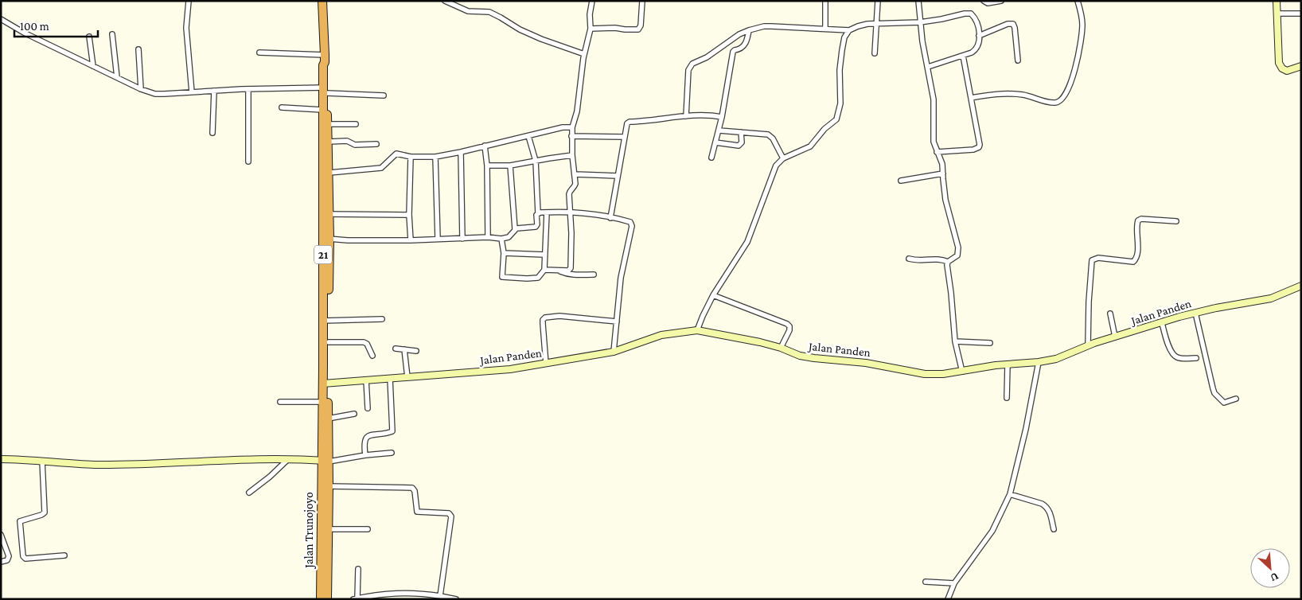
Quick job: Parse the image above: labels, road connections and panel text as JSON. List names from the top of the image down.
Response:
{
  "streets": {
    "highway": ["21", "Jalan Trunojoyo"],
    "street": ["Jalan Panden"]
  },
  "crossings": [
    ["21", "Jalan Panden"],
    ["21", "Jalan Trunojoyo"]
  ],
  "scale_bar": "100 m",
  "north": "bottom right"
}
